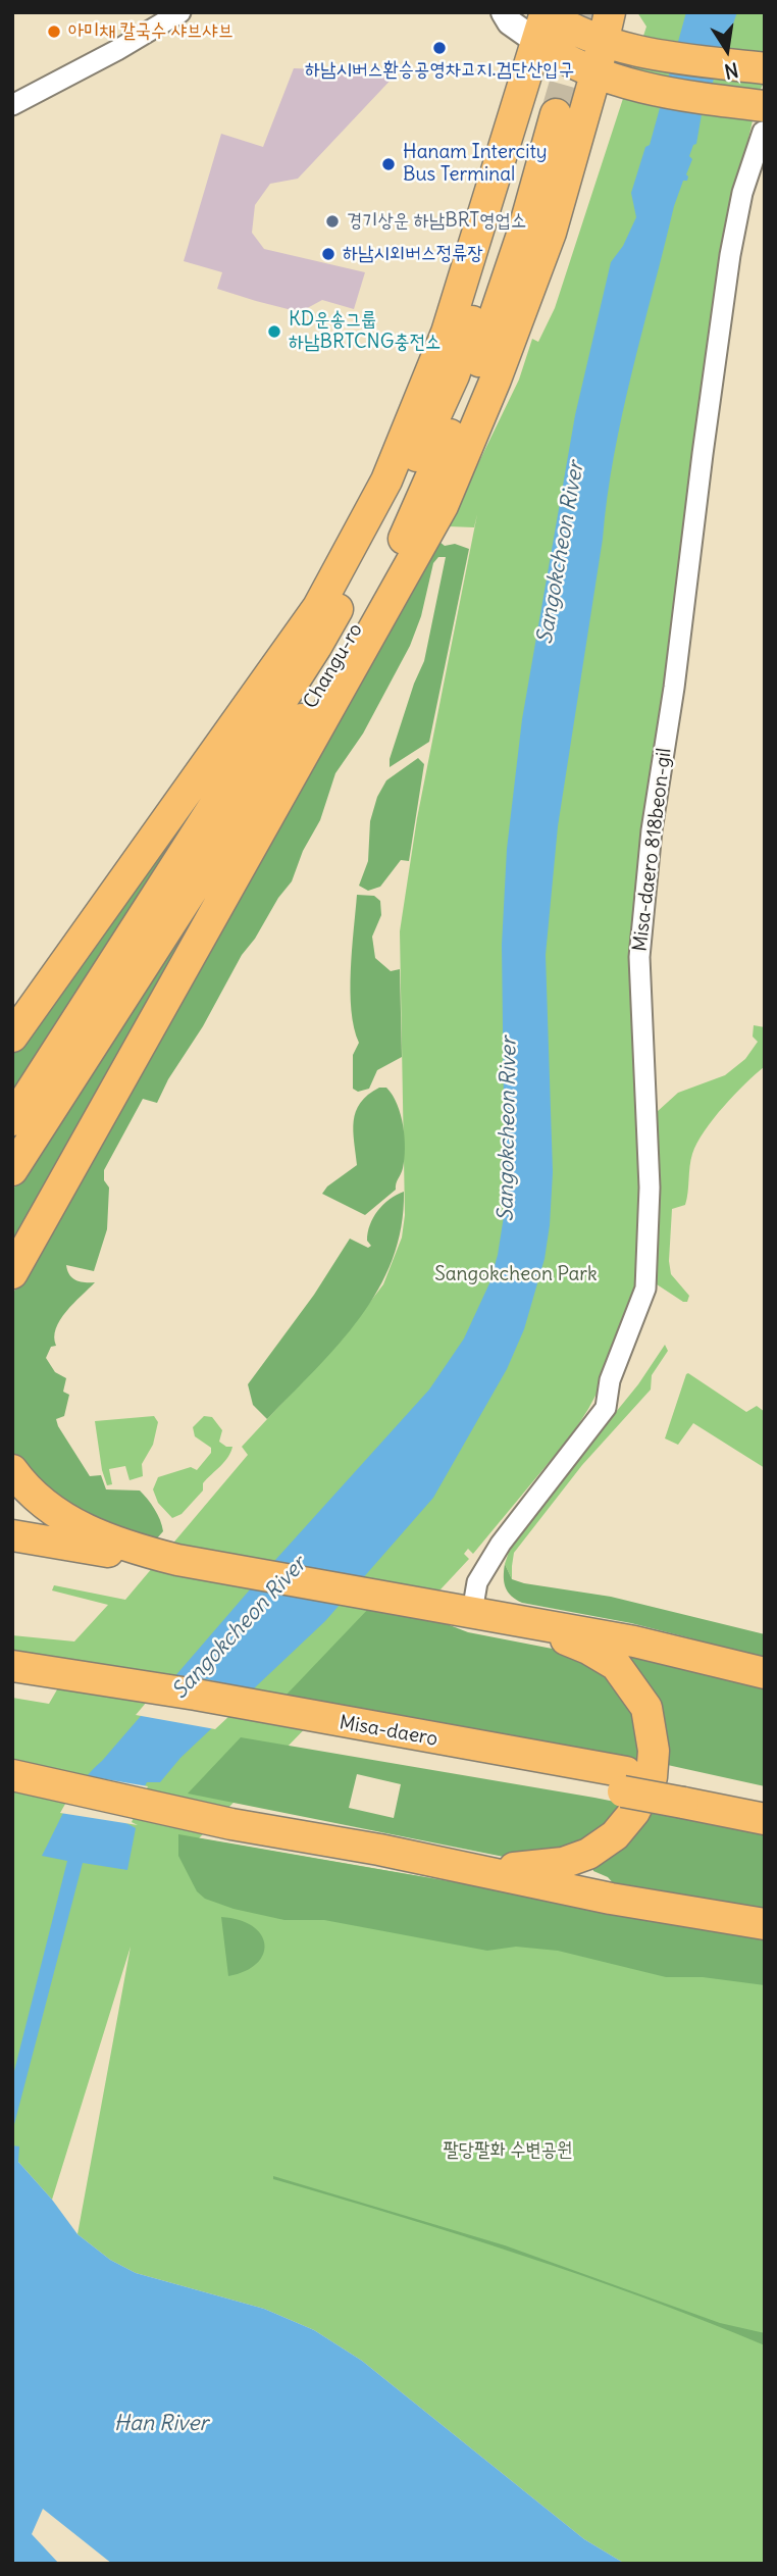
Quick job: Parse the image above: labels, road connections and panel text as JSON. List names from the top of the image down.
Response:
{
  "streets": {
    "main road": ["Changu-ro", "Misa-daero"],
    "street": ["Misa-daero 818beon-gil"]
  },
  "water": ["Sangokcheon River", "Han River"],
  "parks": ["Sangokcheon Park", "팔당팔화 수변공원"],
  "places": [
    "아미채 칼국수 샤브샤브",
    "하남시버스환승공영차고지.검단산입구",
    "Hanam Intercity Bus Terminal",
    "경기상운 하남BRT영업소",
    "하남시외버스정류장",
    "KD운송그룹 하남BRTCNG충전소"
  ],
  "north": "bottom"
}
